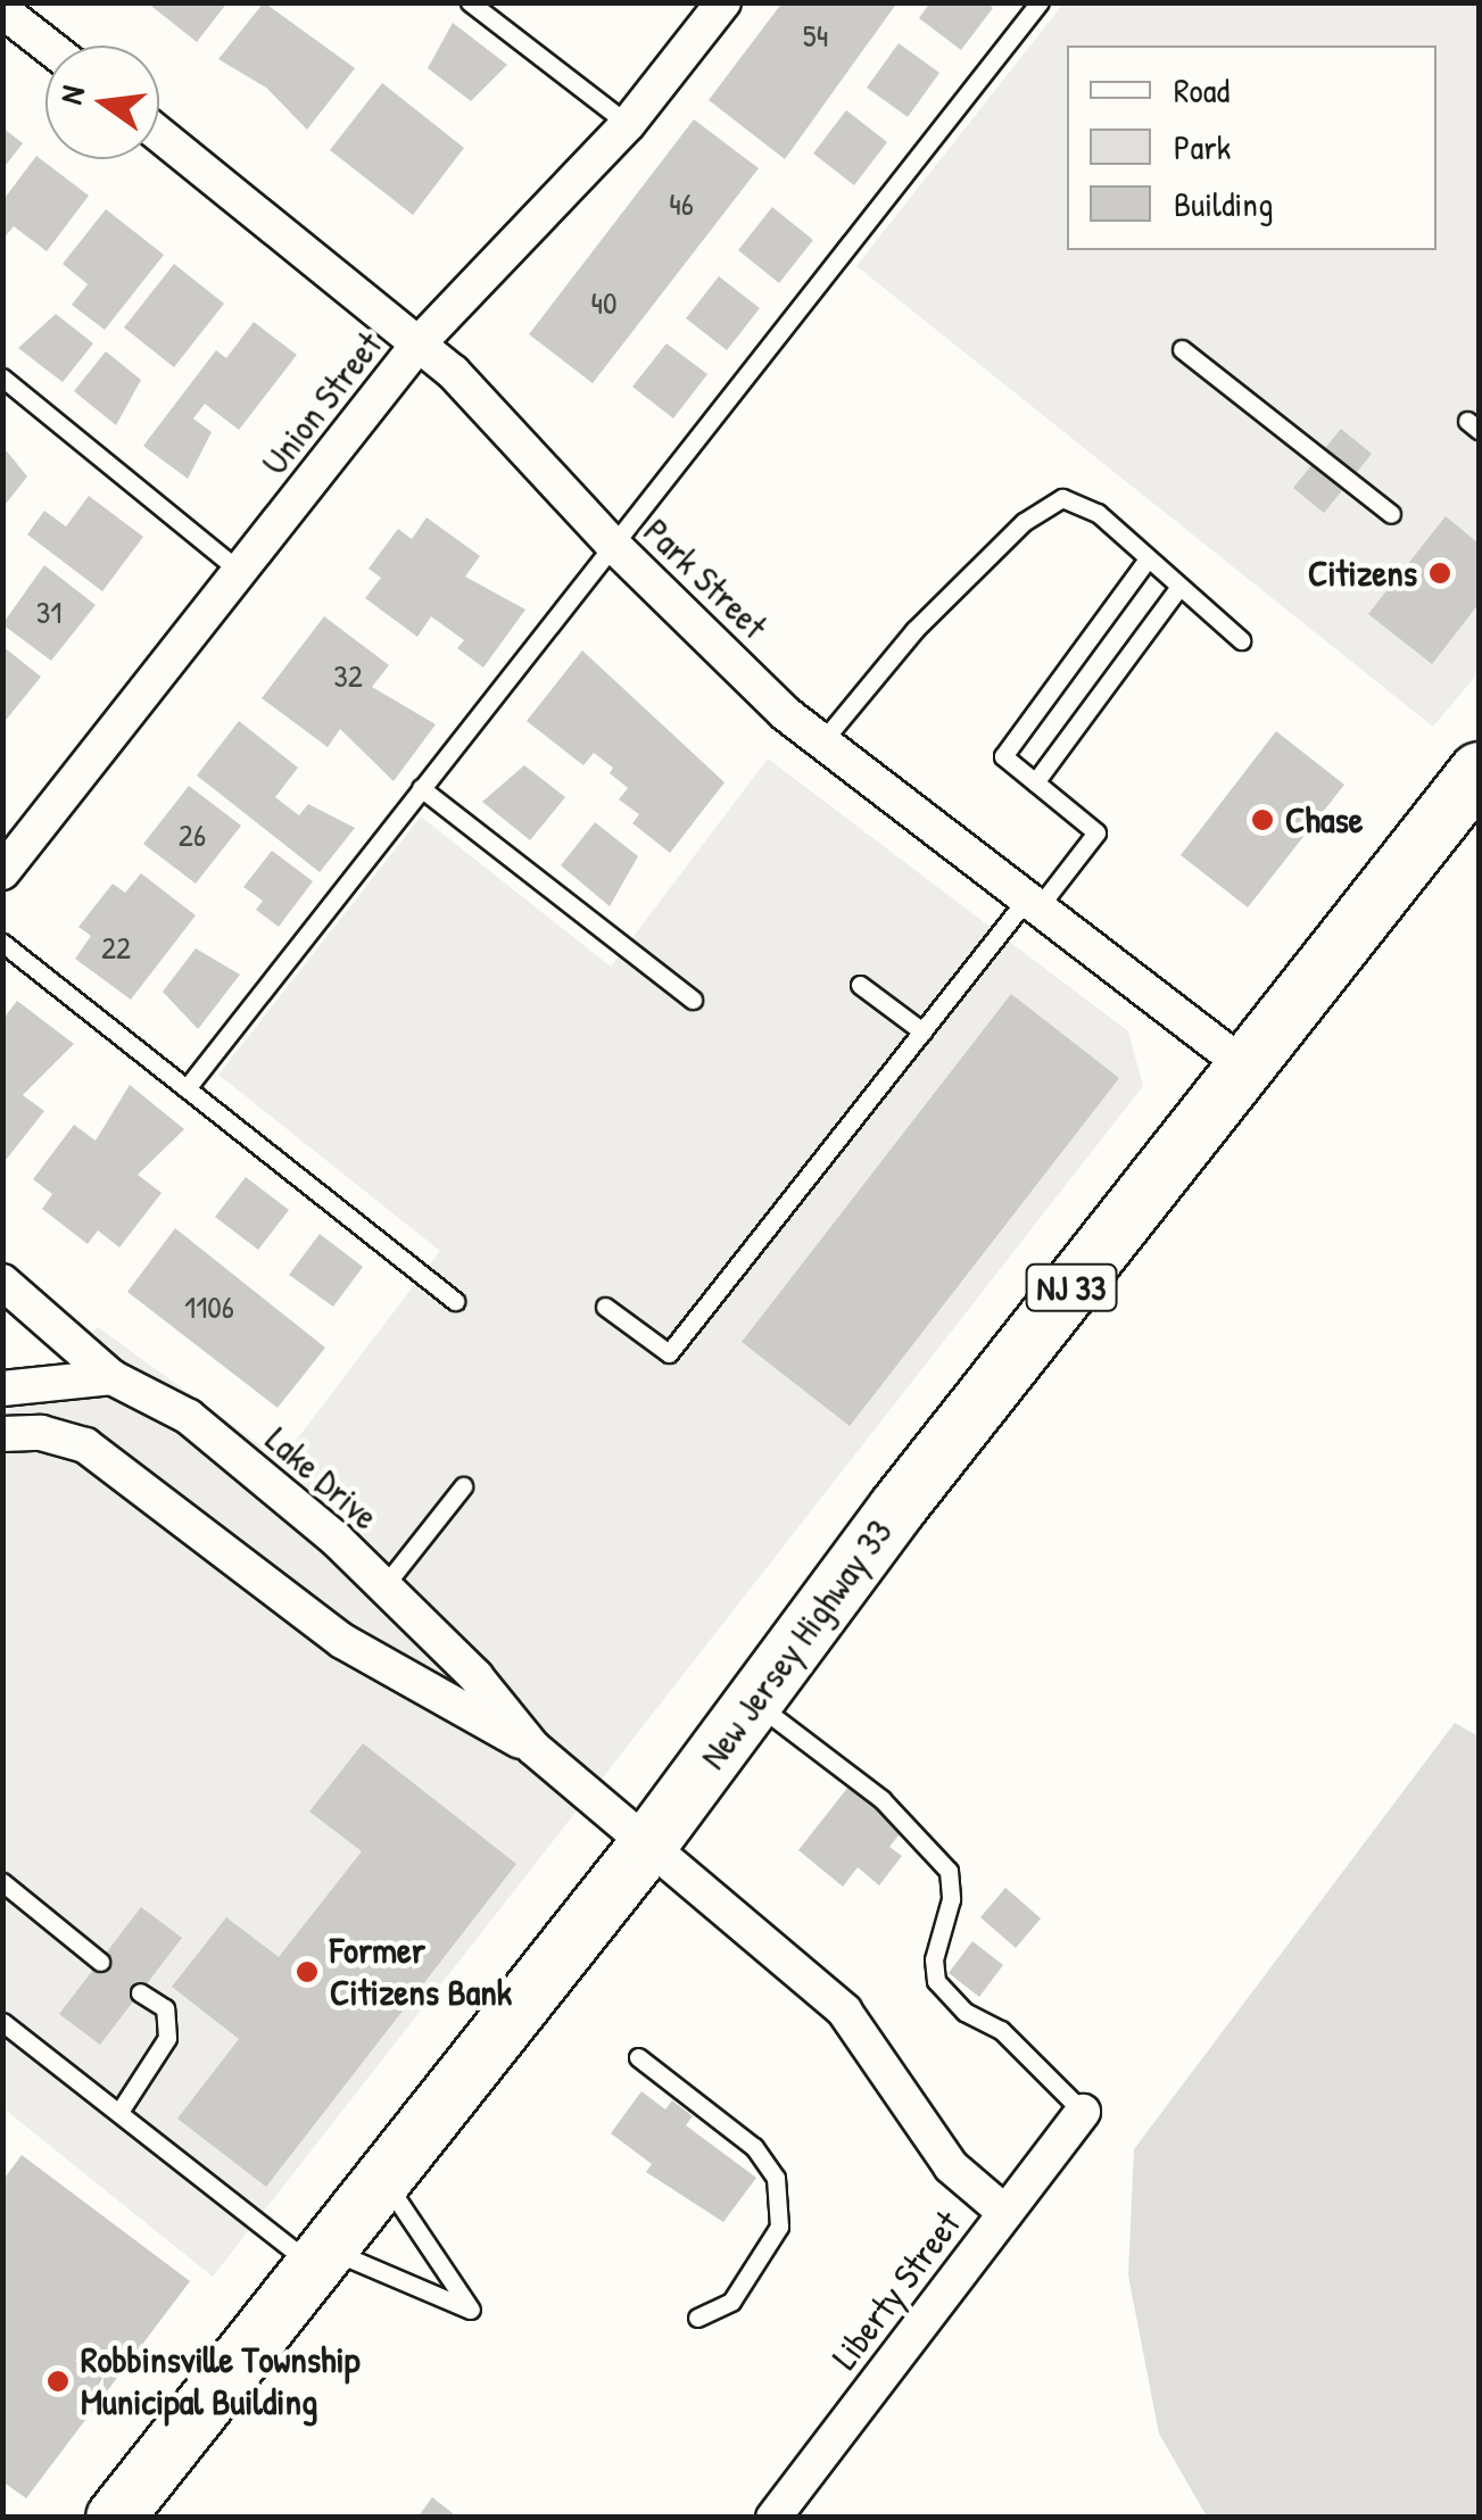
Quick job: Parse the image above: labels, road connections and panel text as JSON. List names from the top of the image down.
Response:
{
  "streets": {
    "main road": ["NJ 33", "New Jersey Highway 33"],
    "street": [
      "Union Street",
      "Park Street",
      "Lake Drive",
      "Liberty Street"
    ]
  },
  "crossings": [
    ["Union Street", "Park Street"],
    ["Park Street", "New Jersey Highway 33"],
    ["Lake Drive", "New Jersey Highway 33"],
    ["Lake Drive", "Liberty Street"]
  ],
  "places": [
    "Citizens",
    "Chase",
    "Former Citizens Bank",
    "Robbinsville Township Municipal Building"
  ],
  "house_numbers": [
    "54",
    "46",
    "40",
    "31",
    "32",
    "26",
    "22",
    "1106"
  ],
  "legend": ["Road", "Park", "Building"],
  "north": "left"
}
